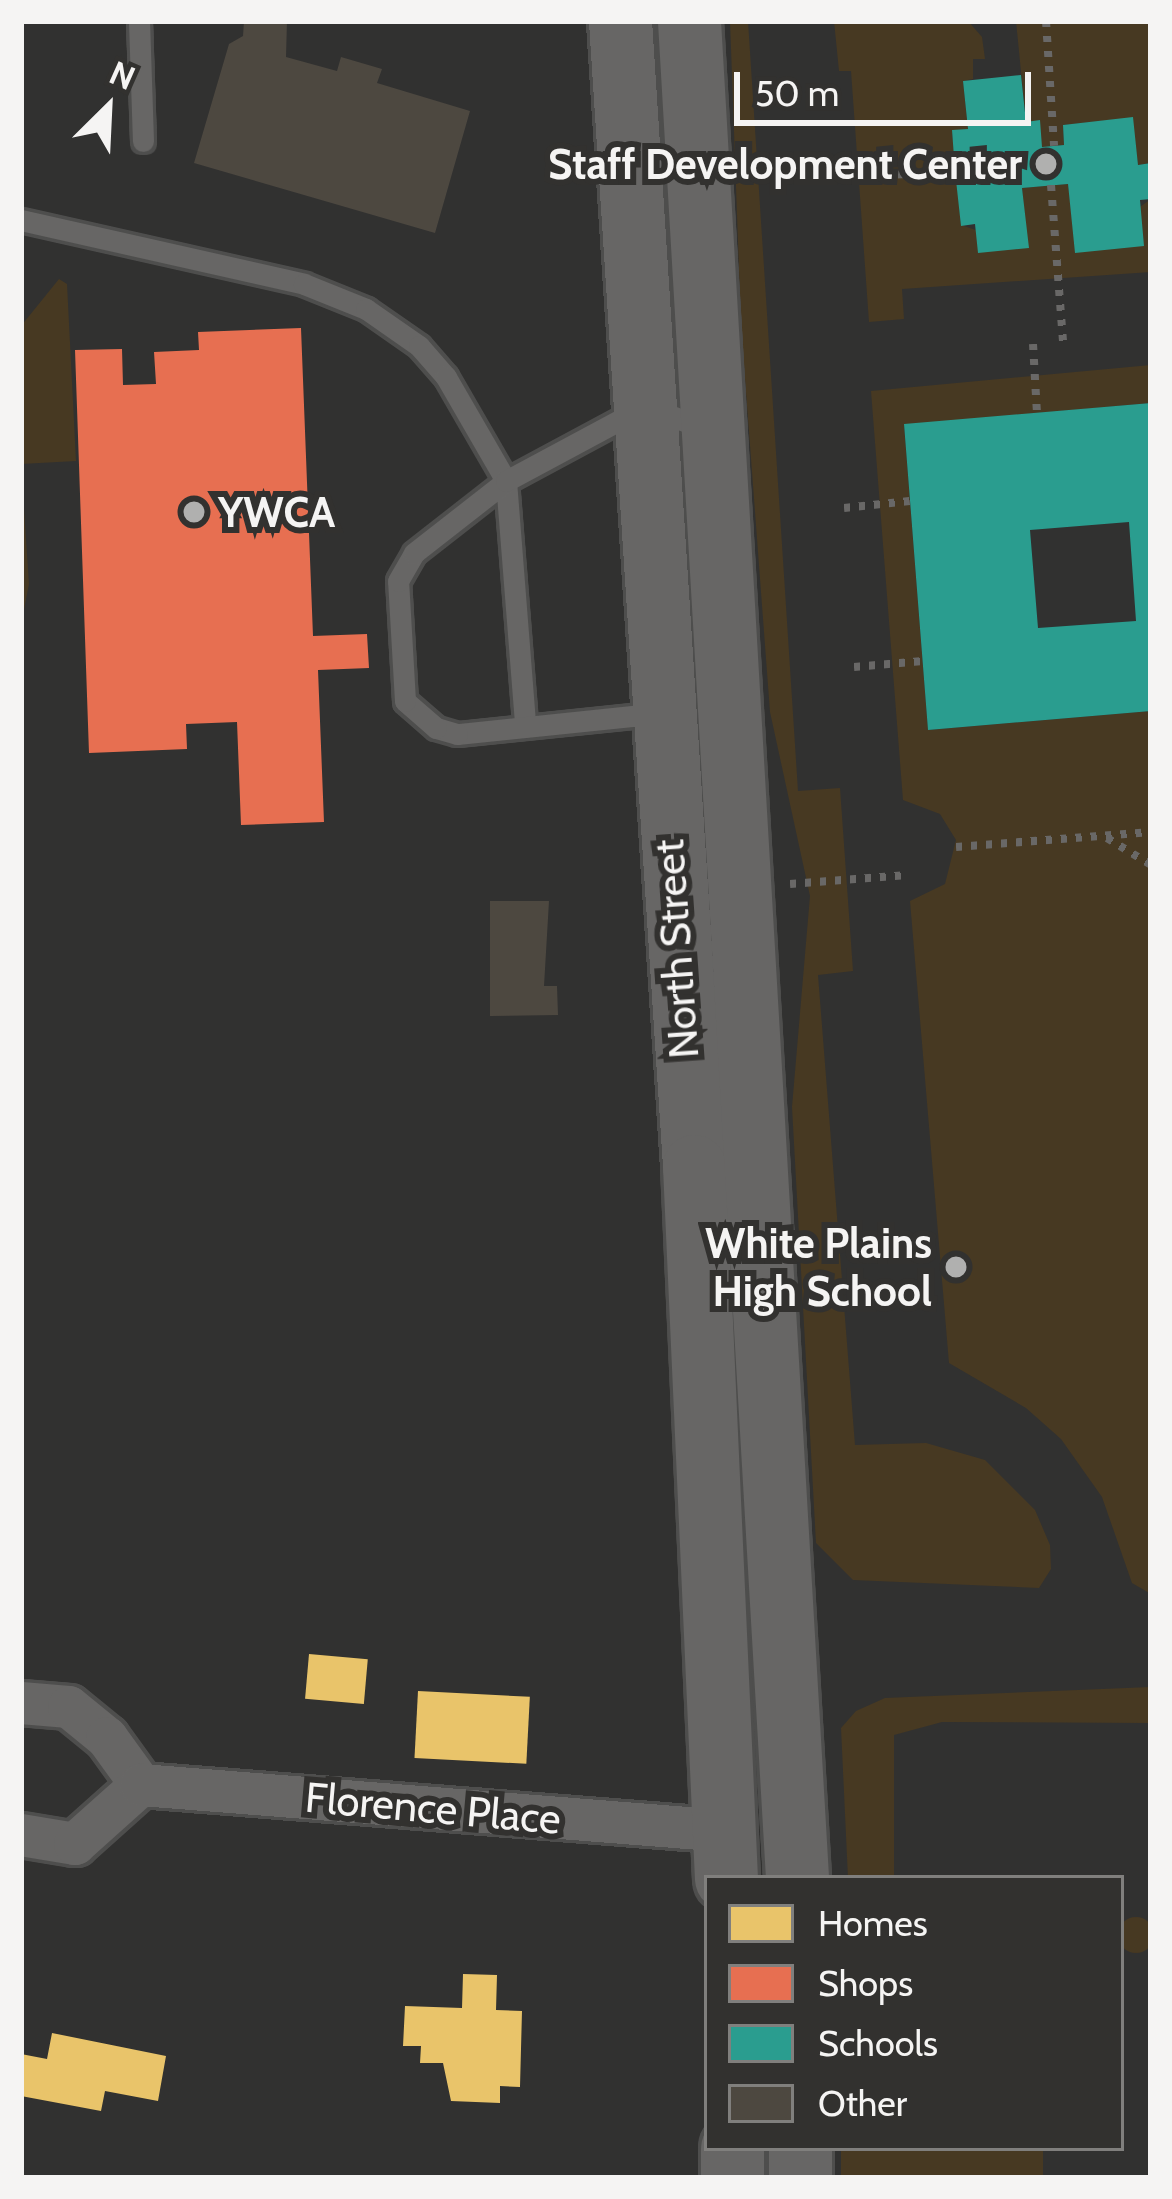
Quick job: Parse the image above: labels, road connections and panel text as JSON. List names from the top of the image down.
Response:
{
  "streets": {
    "main road": ["North Street"],
    "street": ["Florence Place"]
  },
  "crossings": [
    ["North Street", "Florence Place"]
  ],
  "places": ["Staff Development Center", "YWCA", "White Plains High School"],
  "legend": [
    "Homes",
    "Shops",
    "Schools",
    "Other"
  ],
  "scale_bar": "50 m",
  "north": "top right"
}
